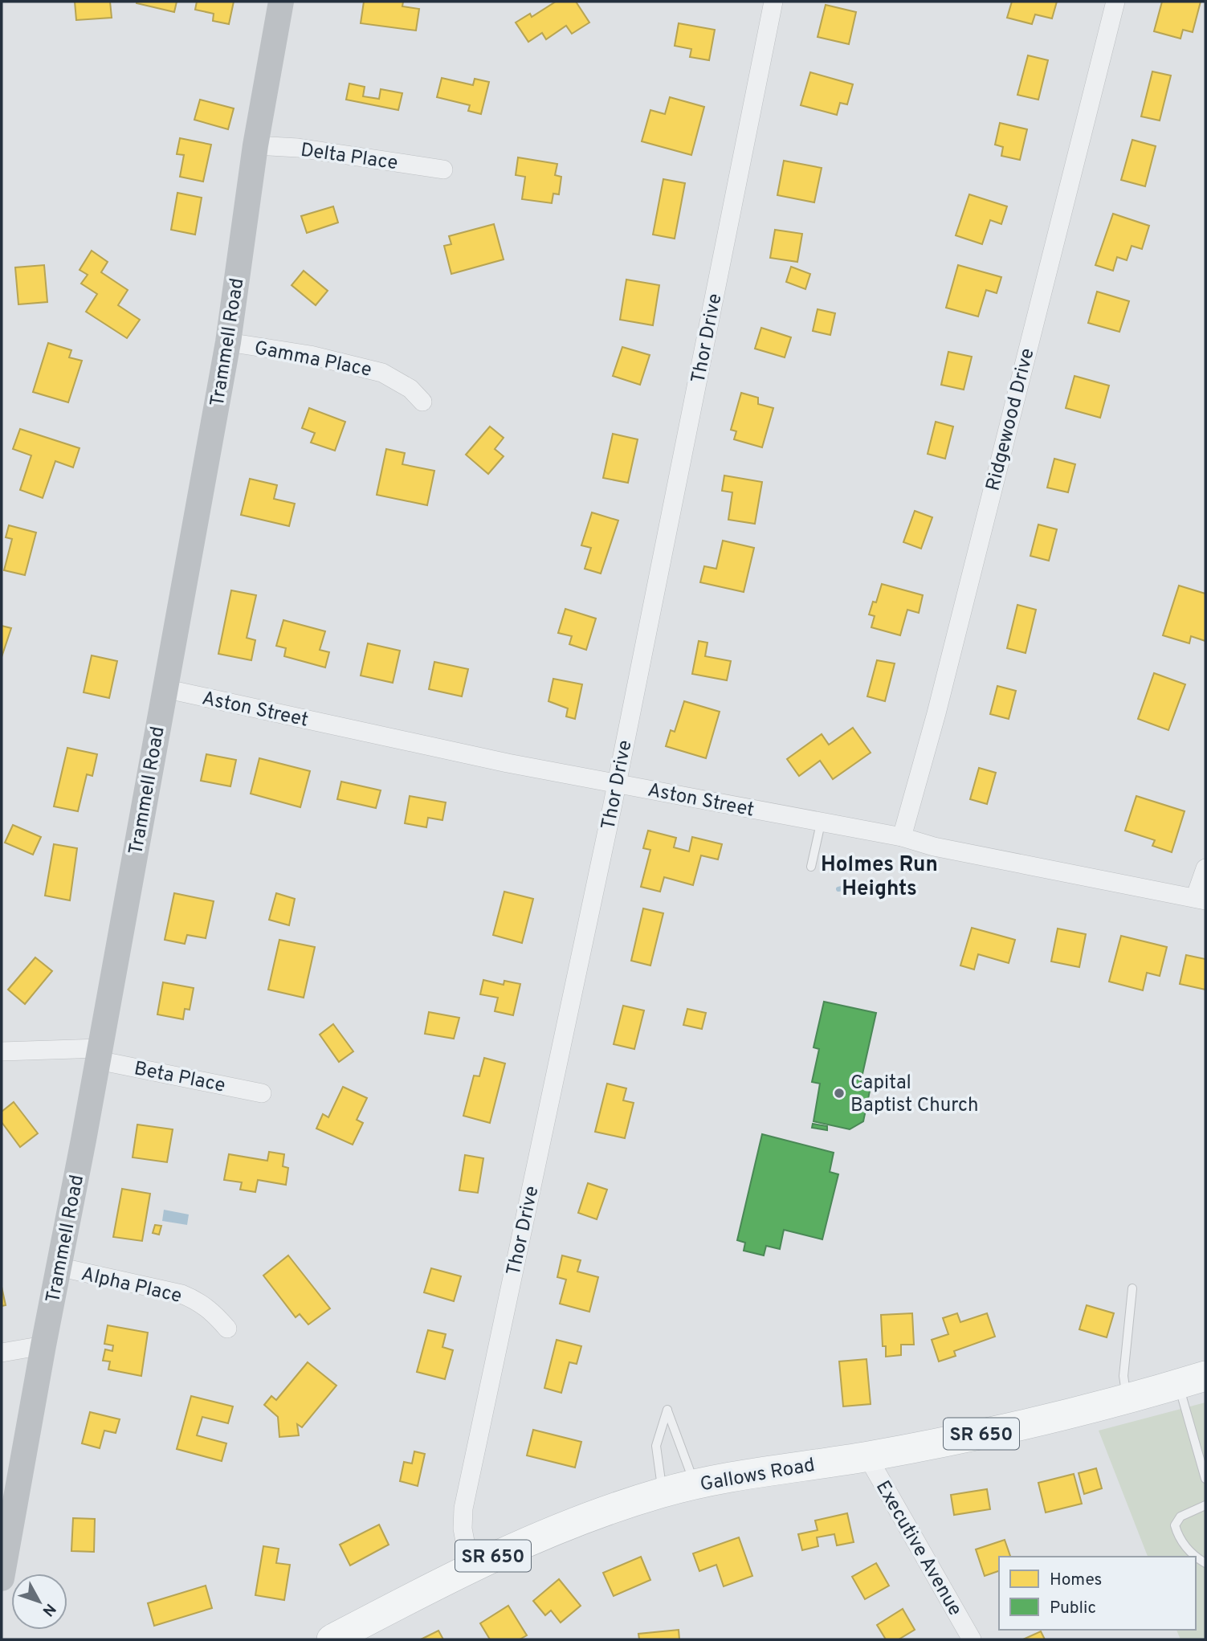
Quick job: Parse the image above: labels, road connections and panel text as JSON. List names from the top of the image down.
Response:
{
  "streets": {
    "main road": ["SR 650", "Gallows Road"],
    "street": [
      "Delta Place",
      "Thor Drive",
      "Trammell Road",
      "Gamma Place",
      "Ridgewood Drive",
      "Aston Street",
      "Beta Place",
      "Alpha Place",
      "Executive Avenue"
    ]
  },
  "crossings": [
    ["Delta Place", "Trammell Road"],
    ["Thor Drive", "Aston Street"],
    ["Thor Drive", "Gallows Road"],
    ["Trammell Road", "Gamma Place"],
    ["Trammell Road", "Aston Street"],
    ["Trammell Road", "Beta Place"],
    ["Trammell Road", "Alpha Place"],
    ["Ridgewood Drive", "Aston Street"],
    ["Gallows Road", "Executive Avenue"]
  ],
  "districts": ["Holmes Run Heights"],
  "places": ["Capital Baptist Church"],
  "legend": ["Homes", "Public"],
  "north": "bottom right"
}
